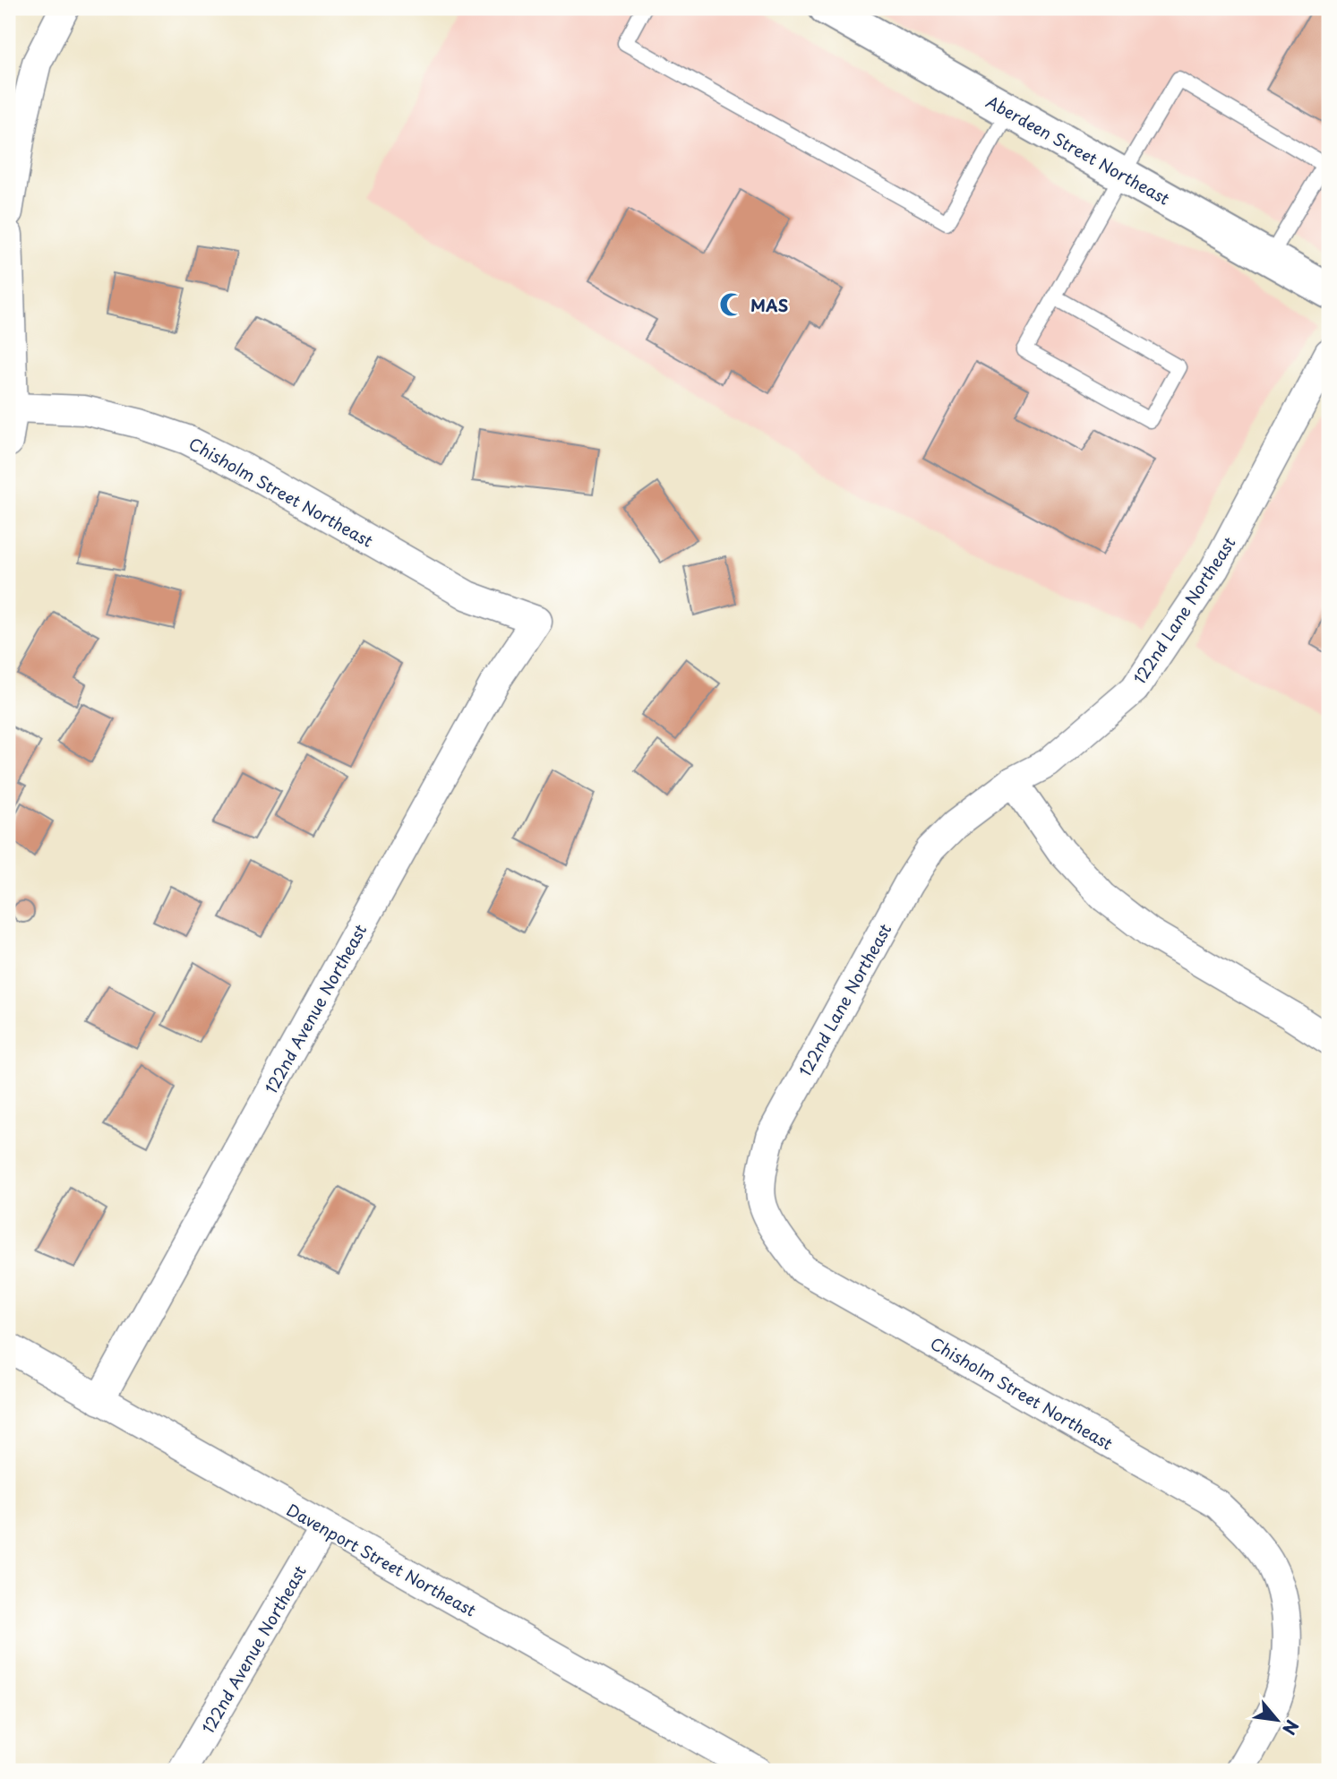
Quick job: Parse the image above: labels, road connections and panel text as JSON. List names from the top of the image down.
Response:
{
  "streets": {
    "street": [
      "Aberdeen Street Northeast",
      "Chisholm Street Northeast",
      "122nd Lane Northeast",
      "122nd Avenue Northeast",
      "Davenport Street Northeast"
    ]
  },
  "crossings": [
    ["Chisholm Street Northeast", "122nd Lane Northeast"],
    ["Chisholm Street Northeast", "122nd Avenue Northeast"],
    ["122nd Avenue Northeast", "Davenport Street Northeast"]
  ],
  "places": {
    "mosque": ["MAS"]
  },
  "north": "bottom right"
}
